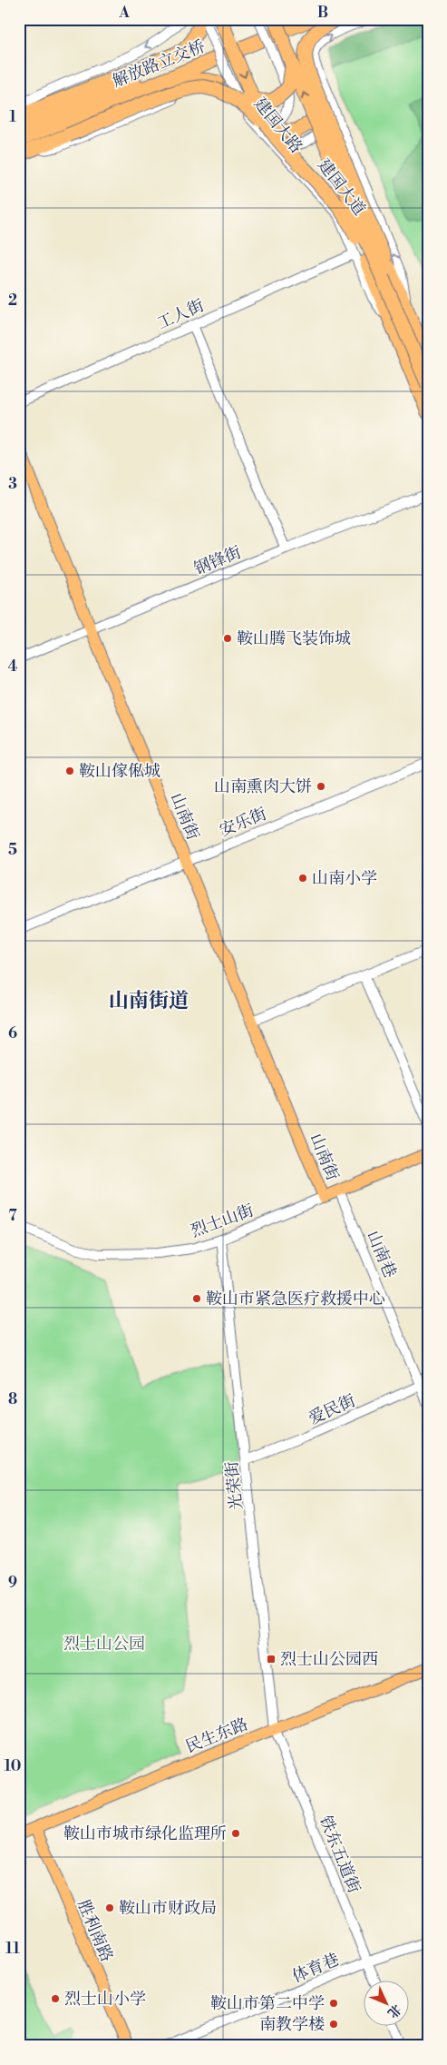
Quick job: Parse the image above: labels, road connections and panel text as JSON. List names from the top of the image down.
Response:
{
  "streets": {
    "highway": ["解放路立交桥", "建国大道"],
    "main road": [
      "山南街",
      "烈士山街",
      "民生东路",
      "胜利南路"
    ],
    "street": [
      "建国大路",
      "工人街",
      "钢锋街",
      "安乐街",
      "山南巷",
      "爱民街",
      "光荣街",
      "铁东五道街",
      "体育巷"
    ]
  },
  "crossings": [
    ["建国大路", "建国大道"],
    ["建国大路", "工人街"],
    ["钢锋街", "山南街"],
    ["山南街", "安乐街"],
    ["山南街", "烈士山街"],
    ["烈士山街", "山南巷"],
    ["烈士山街", "光荣街"],
    ["山南巷", "爱民街"],
    ["爱民街", "光荣街"],
    ["光荣街", "民生东路"],
    ["光荣街", "铁东五道街"],
    ["民生东路", "铁东五道街"],
    ["民生东路", "胜利南路"],
    ["铁东五道街", "体育巷"]
  ],
  "districts": ["山南街道"],
  "parks": ["烈士山公园"],
  "places": {
    "other": [
      "鞍山腾飞装饰城",
      "鞍山傢俬城",
      "山南熏肉大饼",
      "山南小学",
      "鞍山市紧急医疗救援中心",
      "鞍山市城市绿化监理所",
      "鞍山市财政局",
      "烈士山小学",
      "鞍山市第二中学",
      "南教学楼"
    ],
    "transit": ["烈士山公园西"]
  },
  "north": "bottom right",
  "grid": {
    "columns": ["A", "B"],
    "rows": [
      "1",
      "2",
      "3",
      "4",
      "5",
      "6",
      "7",
      "8",
      "9",
      "10",
      "11"
    ]
  }
}
